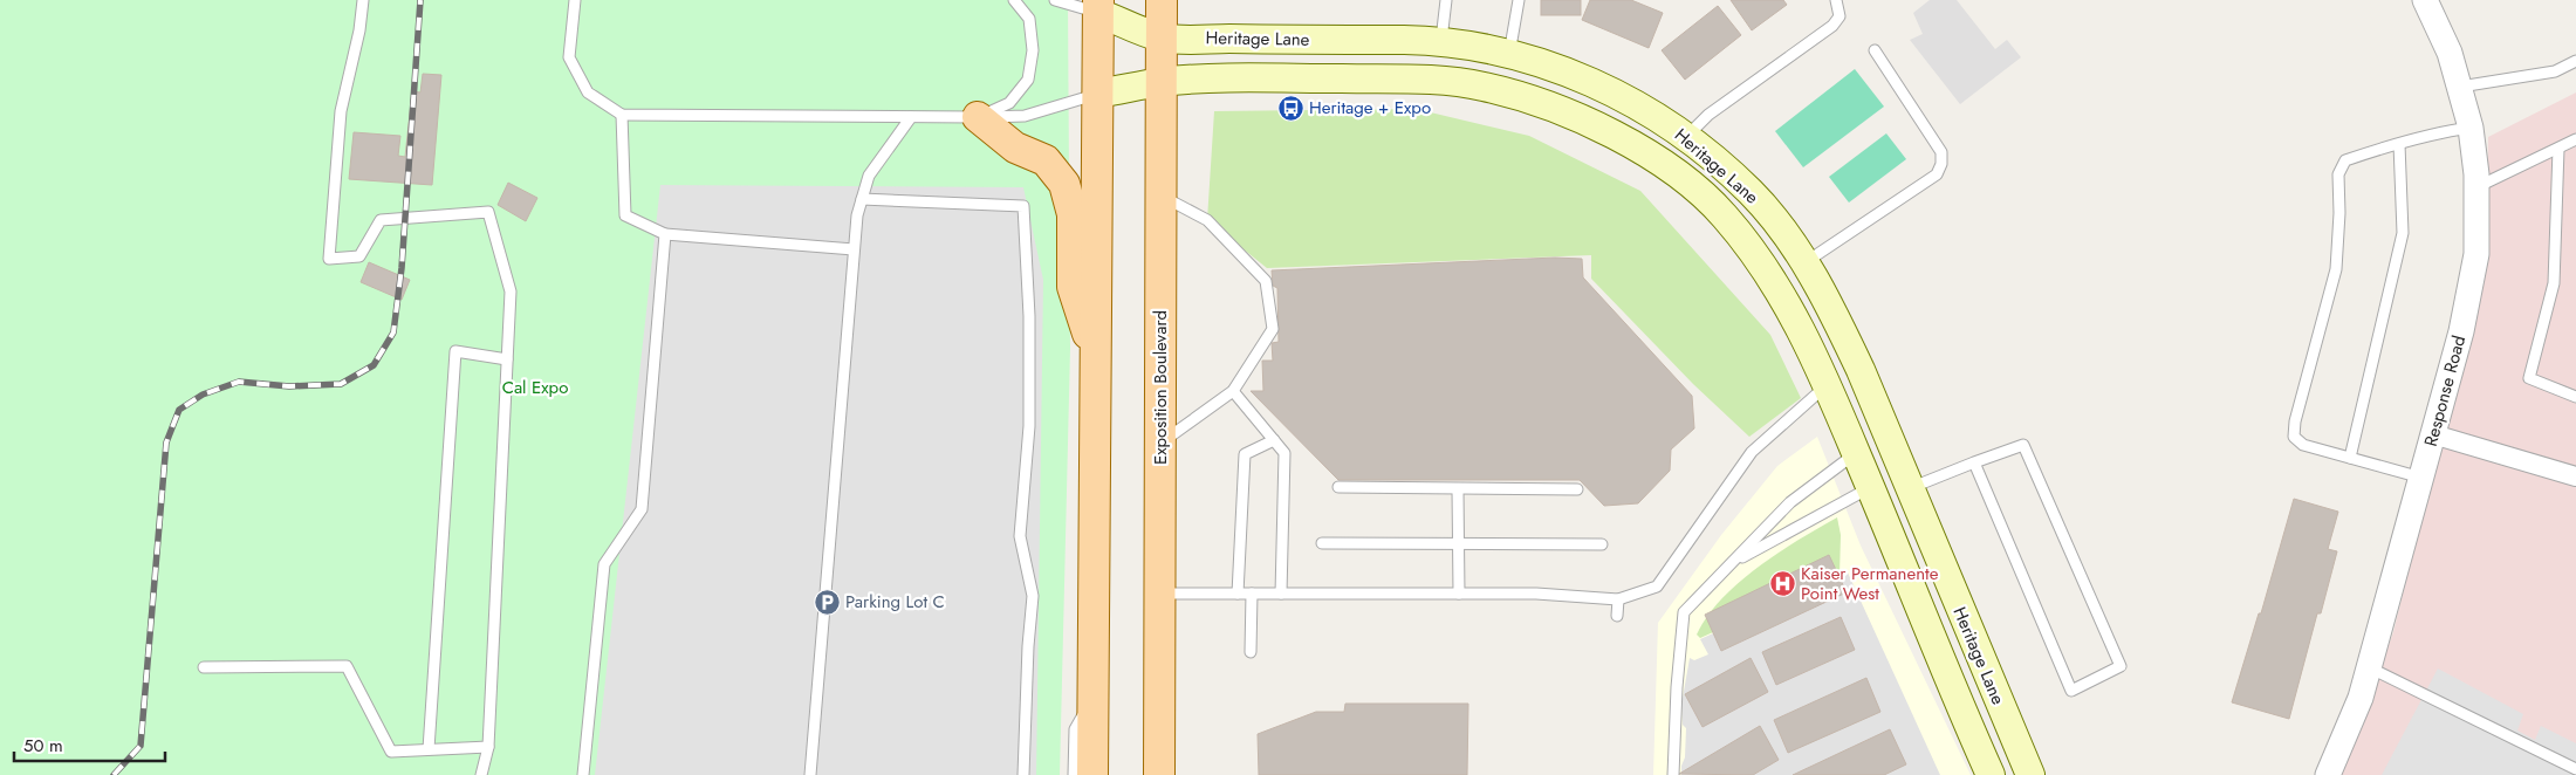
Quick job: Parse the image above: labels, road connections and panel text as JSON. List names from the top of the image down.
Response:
{
  "streets": {
    "main road": ["Heritage Lane", "Exposition Boulevard"],
    "street": ["Response Road"]
  },
  "crossings": [
    ["Heritage Lane", "Exposition Boulevard"]
  ],
  "parks": ["Cal Expo"],
  "places": {
    "bus stop": ["Heritage + Expo"],
    "hospital": ["Kaiser Permanente Point West"],
    "parking": ["Parking Lot C"]
  },
  "scale_bar": "50 m"
}
